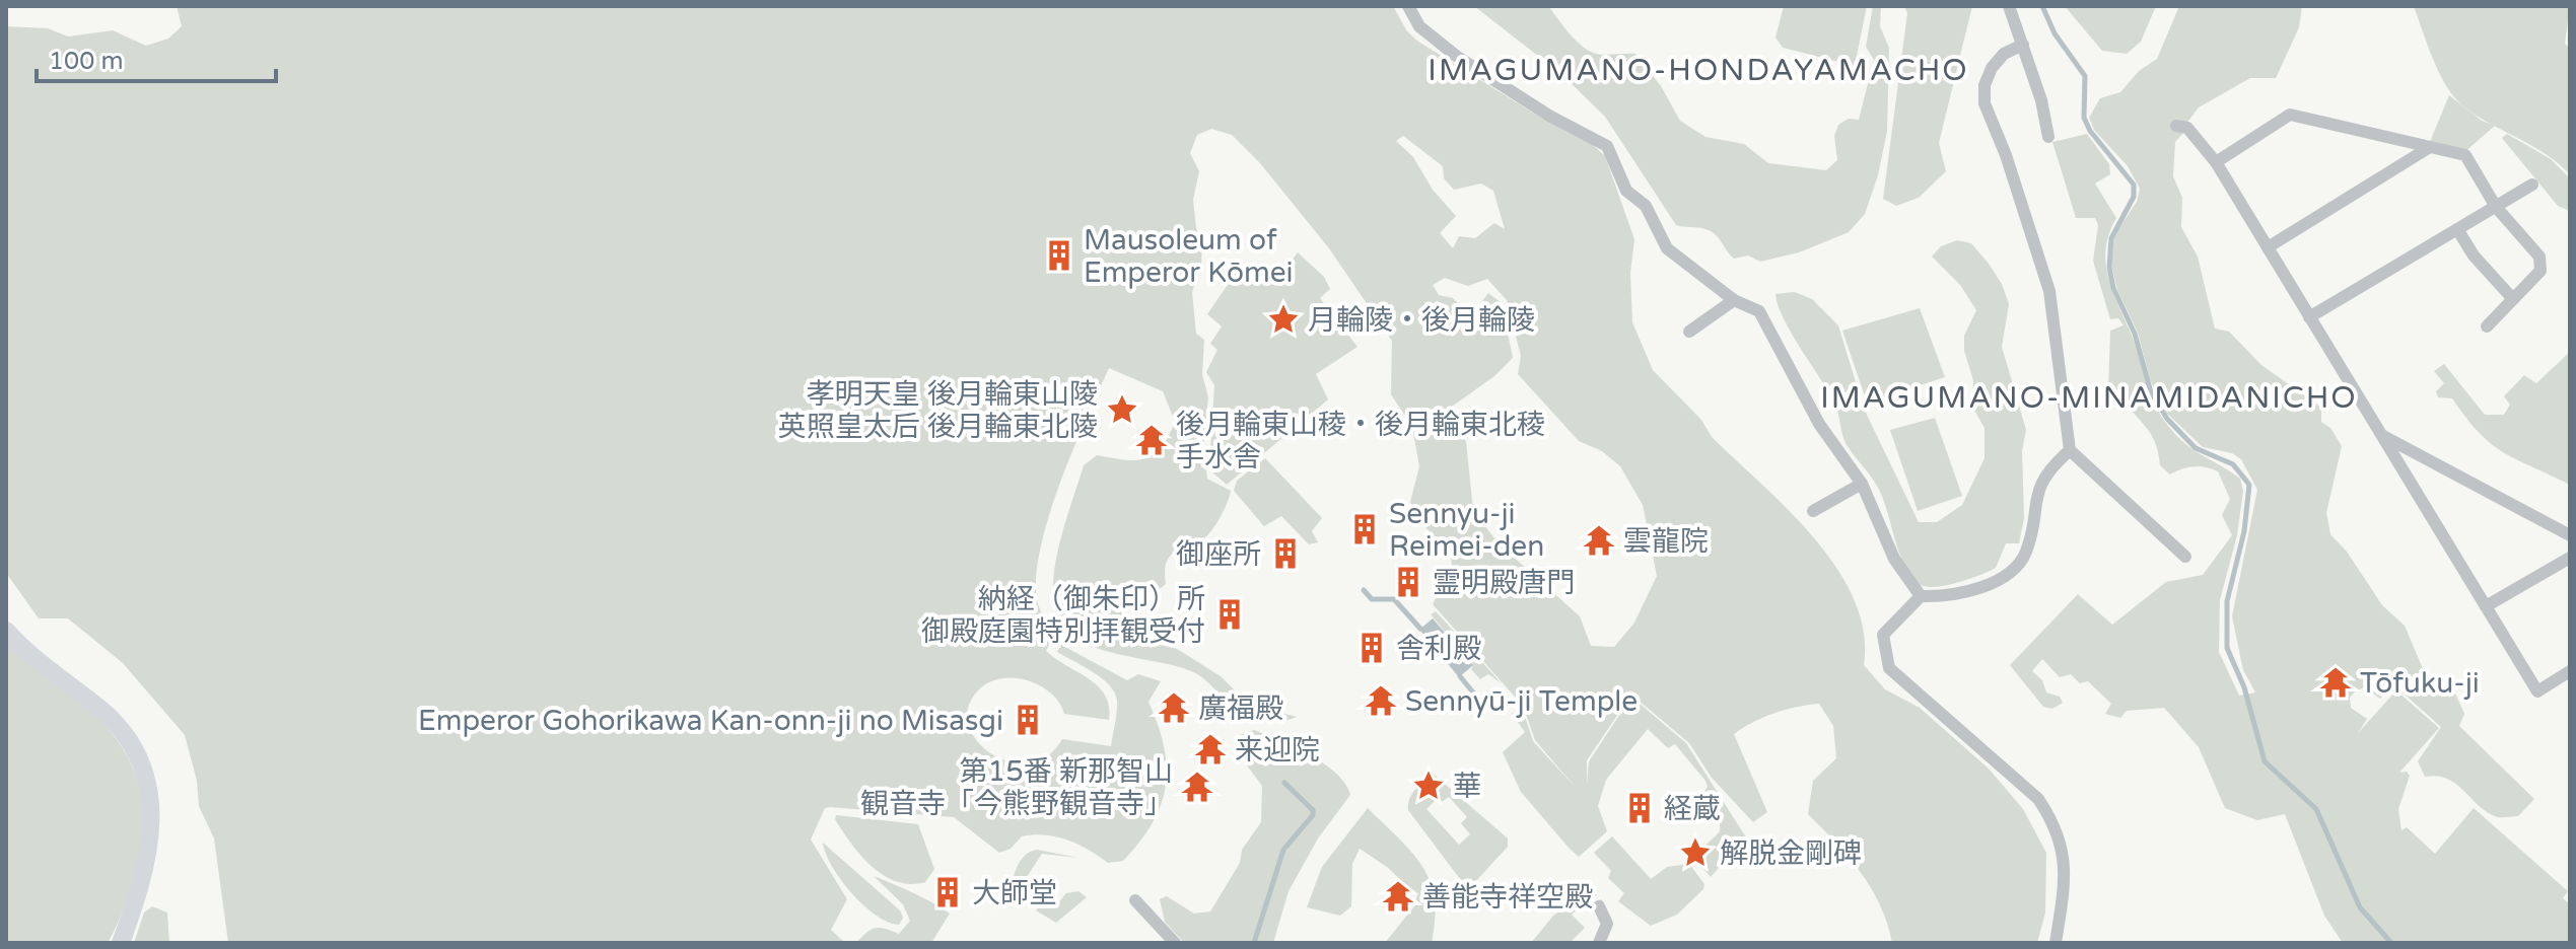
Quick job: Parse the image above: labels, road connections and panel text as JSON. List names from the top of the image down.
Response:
{
  "districts": ["IMAGUMANO-HONDAYAMACHO", "IMAGUMANO-MINAMIDANICHO"],
  "places": {
    "building": [
      "Mausoleum of Emperor Kōmei",
      "Sennyu-ji Reimei-den",
      "御座所",
      "霊明殿唐門",
      "納経（御朱印）所 御殿庭園特別拝観受付",
      "舎利殿",
      "Emperor Gohorikawa Kan-onn-ji no Misasgi",
      "経蔵",
      "大師堂"
    ],
    "place": [
      "月輪陵・後月輪陵",
      "孝明天皇 後月輪東山陵 英照皇太后 後月輪東北陵",
      "華",
      "解脱金剛碑"
    ],
    "temple": [
      "後月輪東山稜・後月輪東北稜 手水舎",
      "雲龍院",
      "Tōfuku-ji",
      "Sennyū-ji Temple",
      "廣福殿",
      "来迎院",
      "第15番 新那智山 観音寺「今熊野観音寺」",
      "善能寺祥空殿"
    ]
  },
  "scale_bar": "100 m"
}
